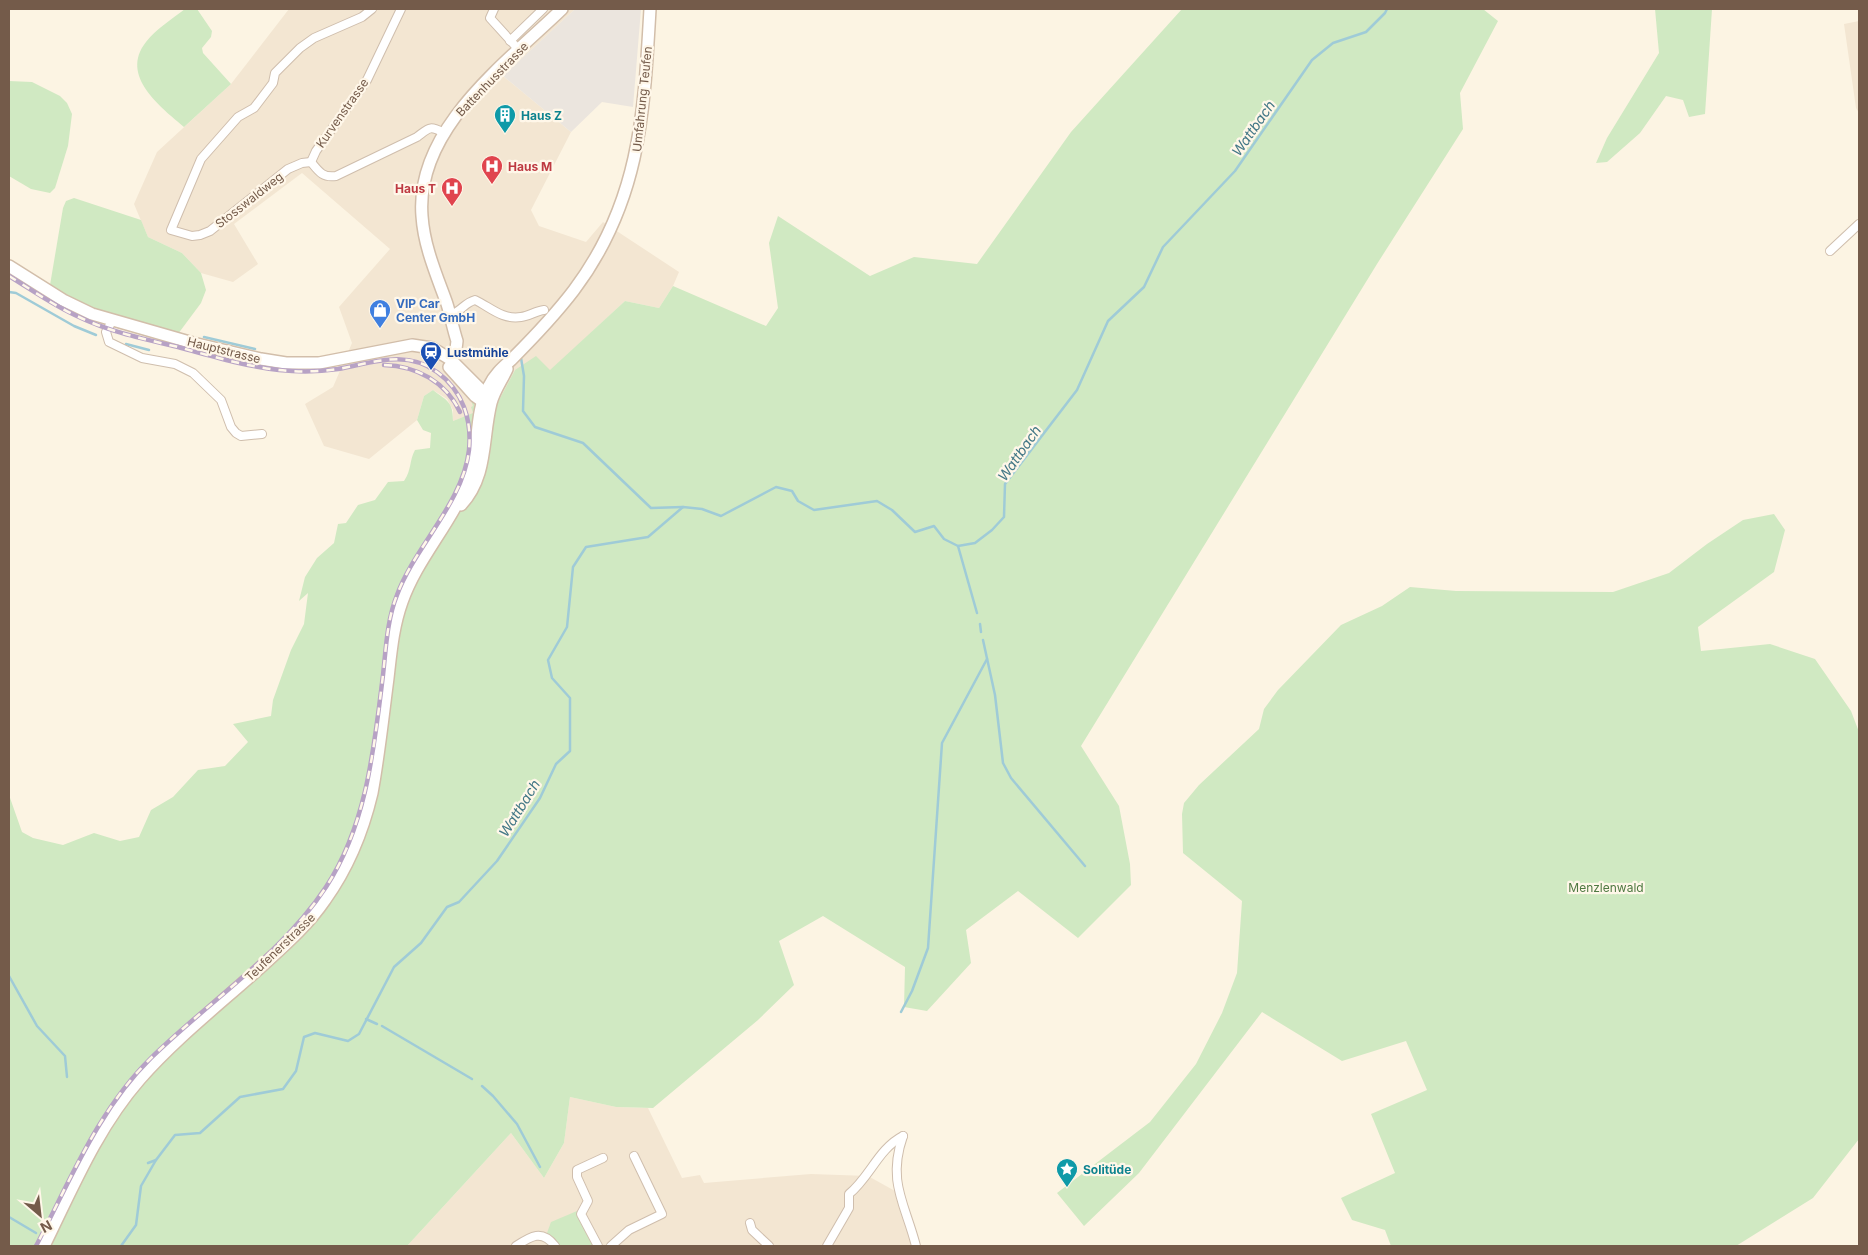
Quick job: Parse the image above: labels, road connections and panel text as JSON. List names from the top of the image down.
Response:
{
  "streets": {
    "main road": [
      "Battenhusstrasse",
      "Umfahrung Teufen",
      "Hauptstrasse",
      "Teufenerstrasse"
    ],
    "street": ["Kurvenstrasse", "Stosswaldweg"]
  },
  "crossings": [
    ["Battenhusstrasse", "Kurvenstrasse"],
    ["Battenhusstrasse", "Hauptstrasse"],
    ["Umfahrung Teufen", "Teufenerstrasse"],
    ["Kurvenstrasse", "Stosswaldweg"]
  ],
  "water": ["Wattbach"],
  "parks": ["Menzlenwald"],
  "places": {
    "building": ["Haus Z"],
    "hospital": ["Haus M", "Haus T"],
    "shop": ["VIP Car Center GmbH"],
    "station": ["Lustmühle"],
    "place": ["Solitüde"]
  },
  "north": "bottom right"
}
